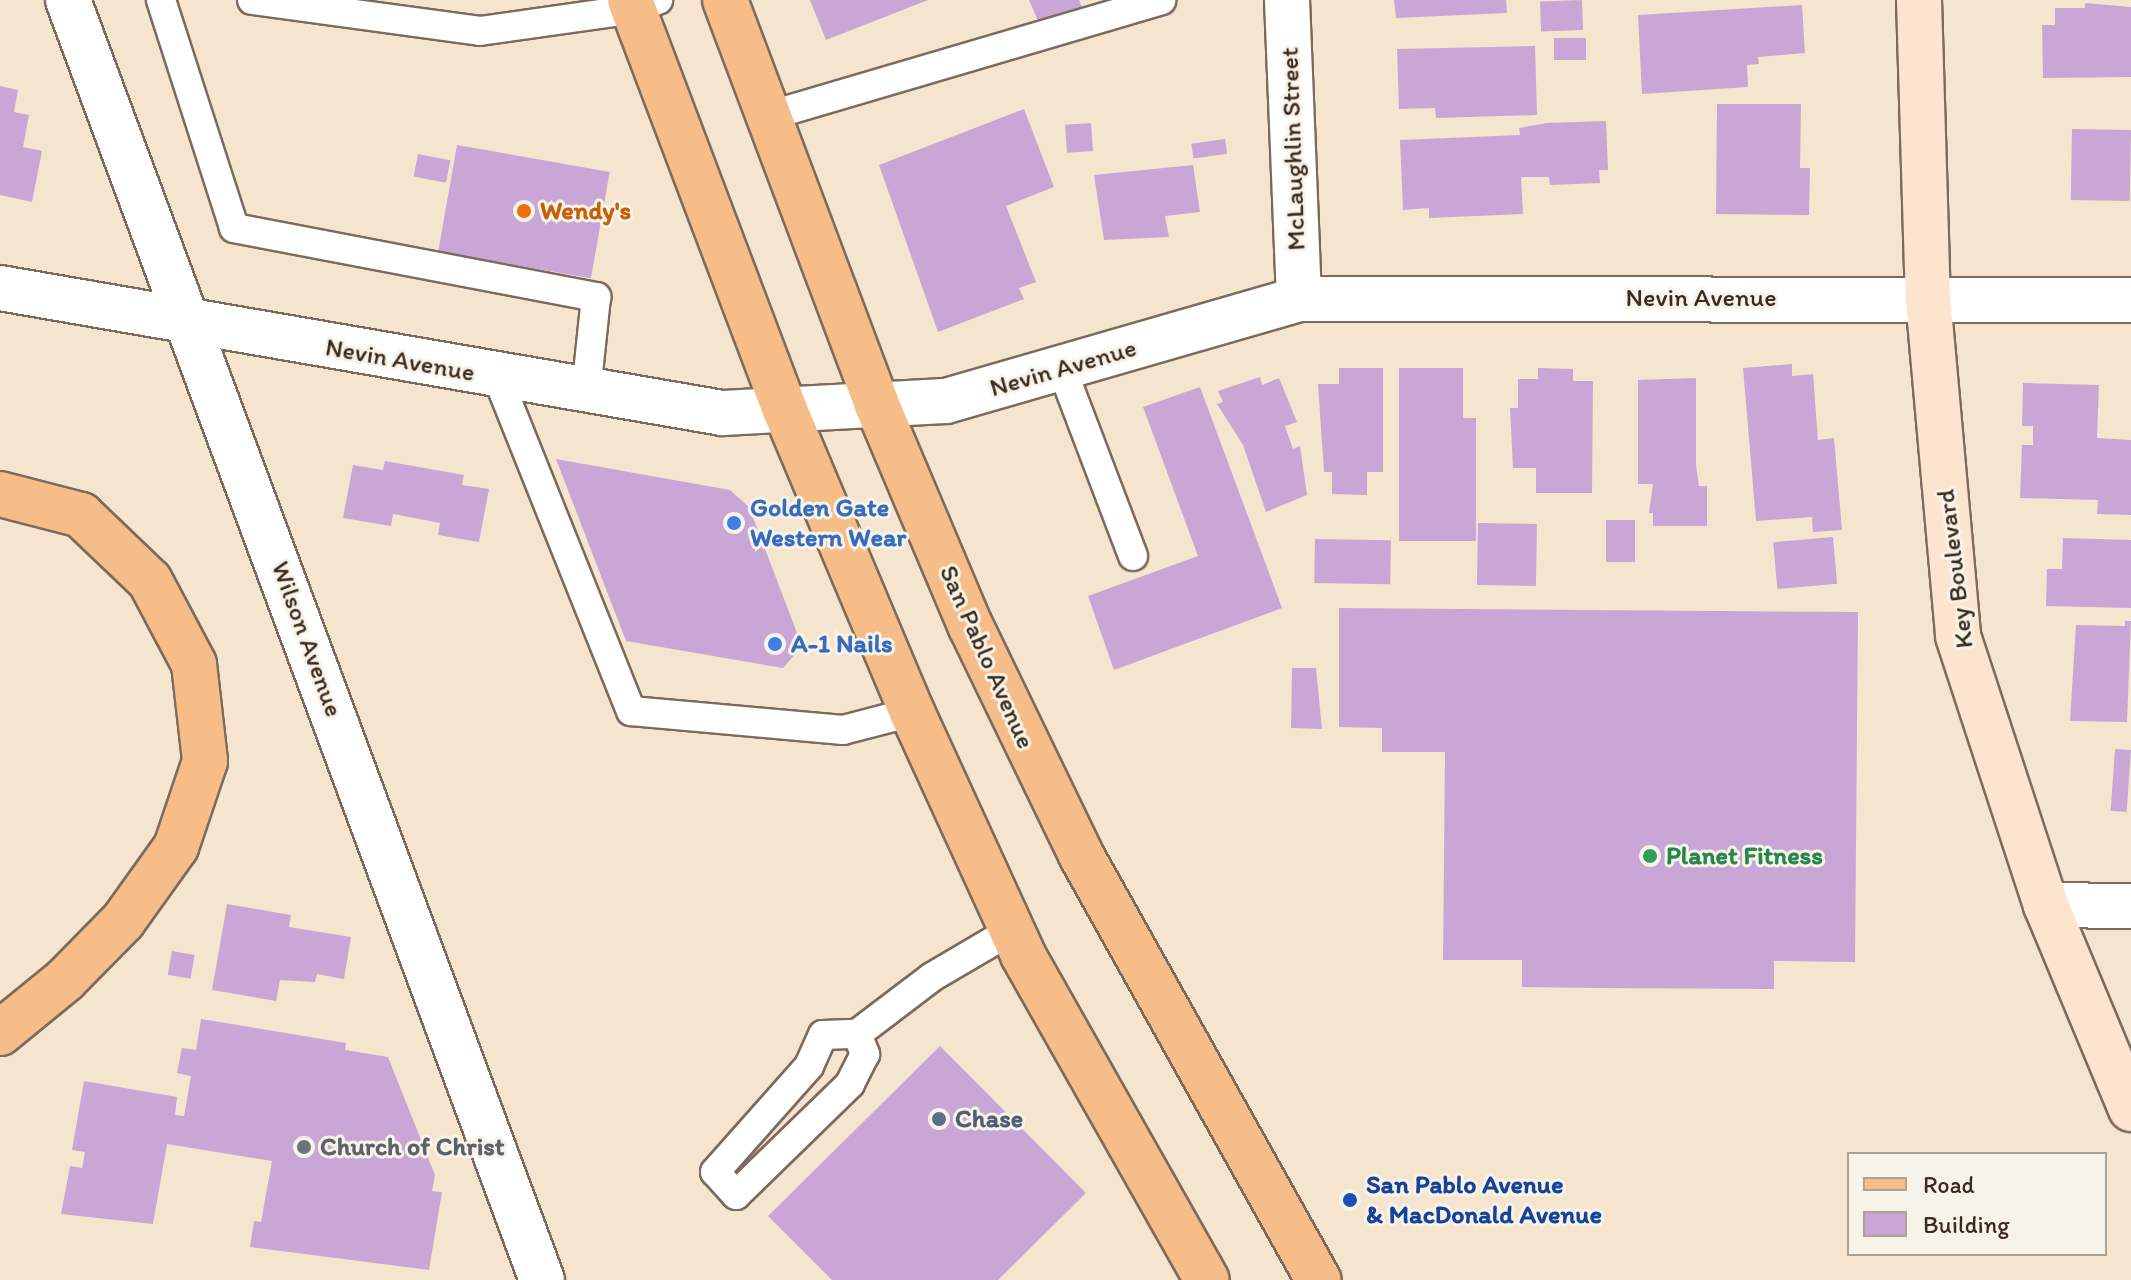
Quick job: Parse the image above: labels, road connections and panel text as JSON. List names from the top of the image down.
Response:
{
  "streets": {
    "main road": ["San Pablo Avenue"],
    "street": [
      "McLaughlin Street",
      "Nevin Avenue",
      "Key Boulevard",
      "Wilson Avenue"
    ]
  },
  "crossings": [
    ["McLaughlin Street", "Nevin Avenue"],
    ["Nevin Avenue", "Key Boulevard"],
    ["Nevin Avenue", "Wilson Avenue"],
    ["Nevin Avenue", "San Pablo Avenue"]
  ],
  "places": [
    "Wendy's",
    "Golden Gate Western Wear",
    "A-1 Nails",
    "Planet Fitness",
    "Chase",
    "Church of Christ",
    "San Pablo Avenue & MacDonald Avenue"
  ],
  "legend": ["Road", "Building"]
}
